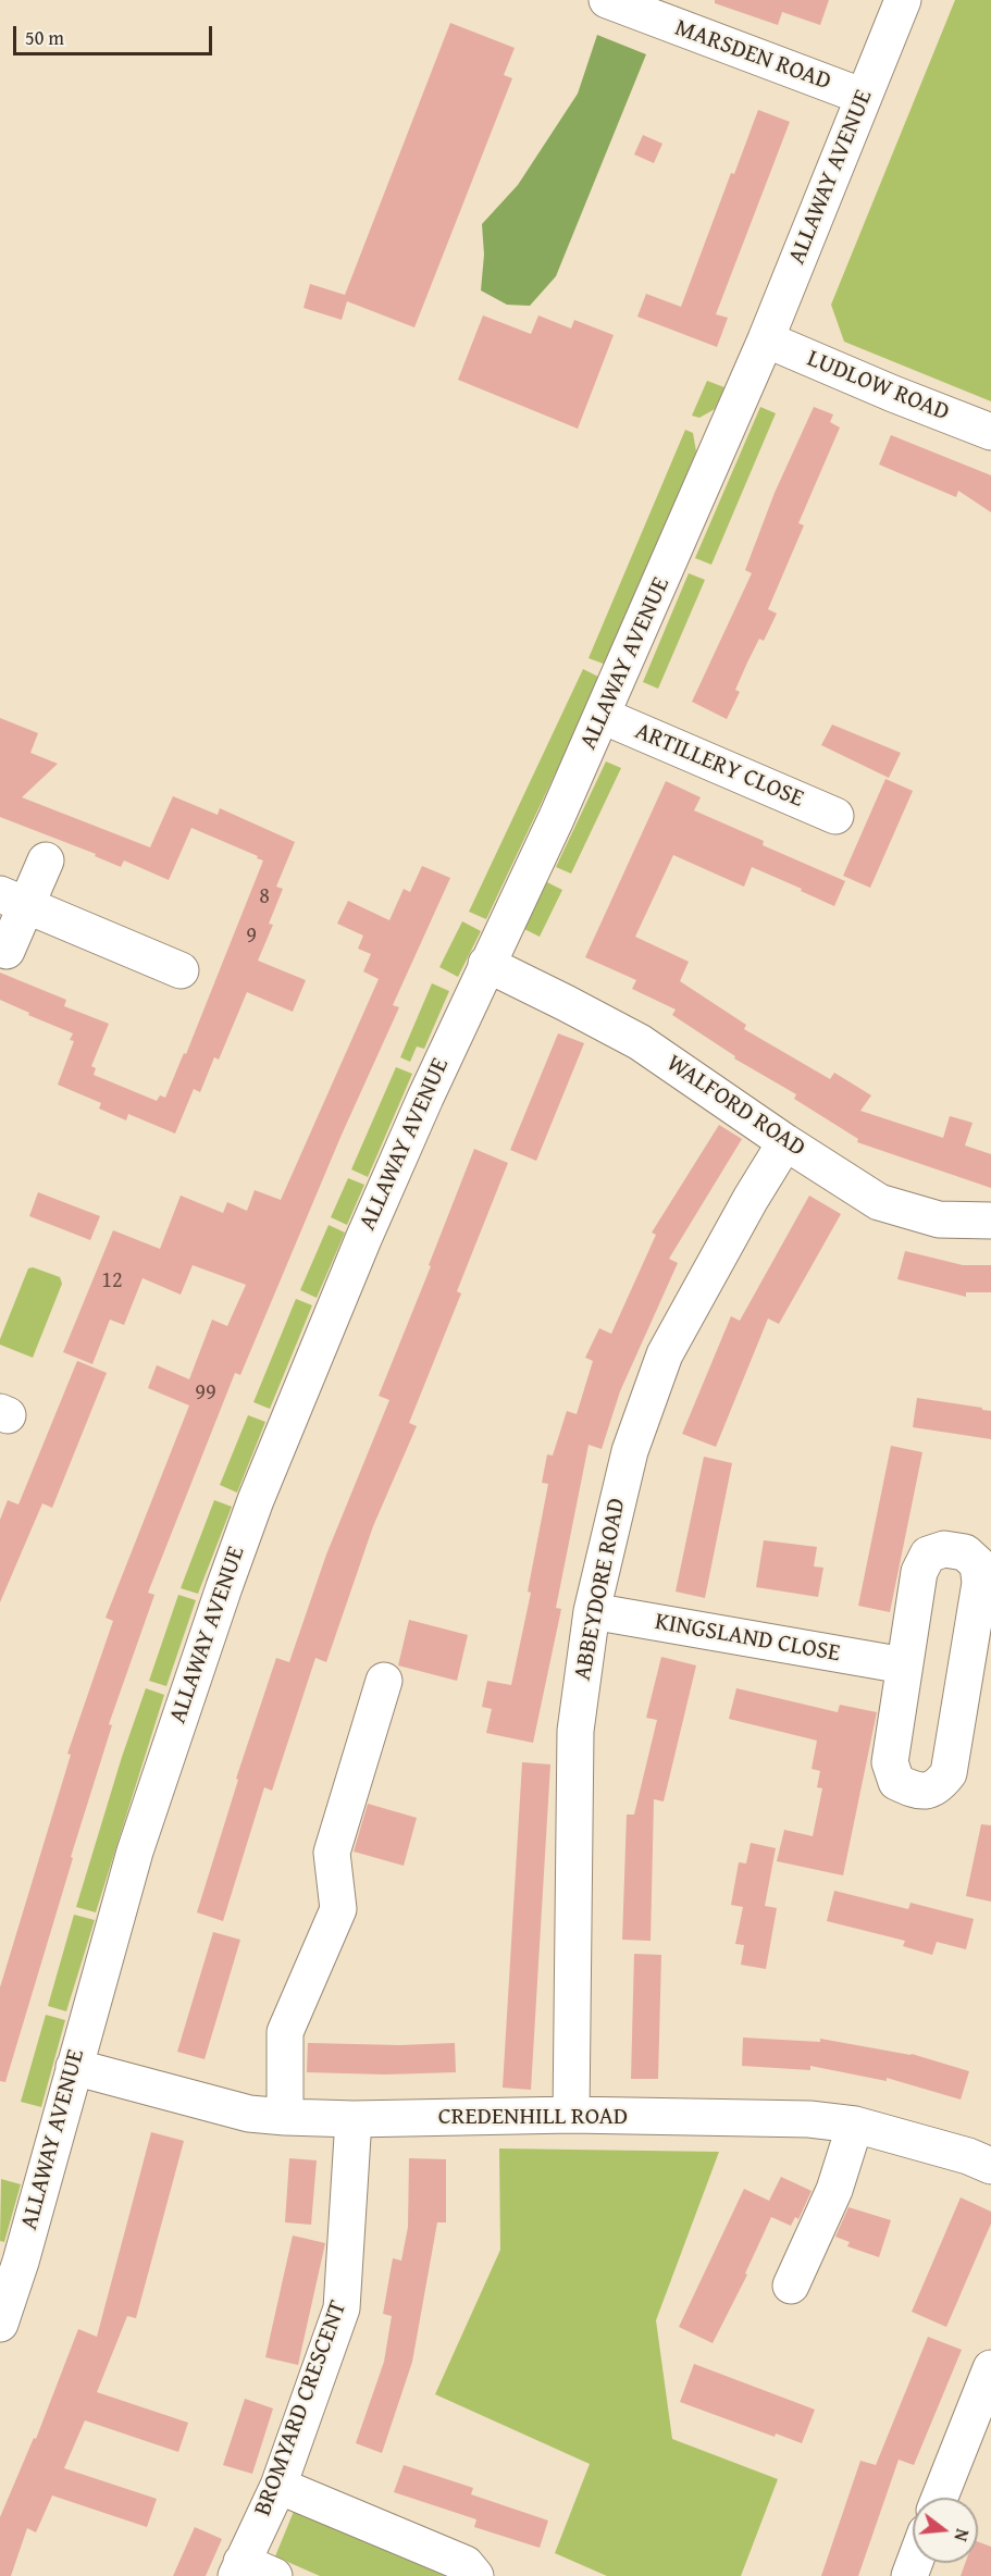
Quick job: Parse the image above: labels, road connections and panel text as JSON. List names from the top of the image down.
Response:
{
  "streets": {
    "street": [
      "MARSDEN ROAD",
      "ALLAWAY AVENUE",
      "LUDLOW ROAD",
      "ARTILLERY CLOSE",
      "WALFORD ROAD",
      "ABBEYDORE ROAD",
      "KINGSLAND CLOSE",
      "CREDENHILL ROAD",
      "BROMYARD CRESCENT"
    ]
  },
  "crossings": [
    ["MARSDEN ROAD", "ALLAWAY AVENUE"],
    ["ALLAWAY AVENUE", "LUDLOW ROAD"],
    ["ALLAWAY AVENUE", "ARTILLERY CLOSE"],
    ["ALLAWAY AVENUE", "WALFORD ROAD"],
    ["ALLAWAY AVENUE", "CREDENHILL ROAD"],
    ["WALFORD ROAD", "ABBEYDORE ROAD"],
    ["ABBEYDORE ROAD", "KINGSLAND CLOSE"],
    ["ABBEYDORE ROAD", "CREDENHILL ROAD"],
    ["CREDENHILL ROAD", "BROMYARD CRESCENT"]
  ],
  "house_numbers": [
    "8",
    "9",
    "12",
    "99"
  ],
  "scale_bar": "50 m",
  "north": "right"
}
